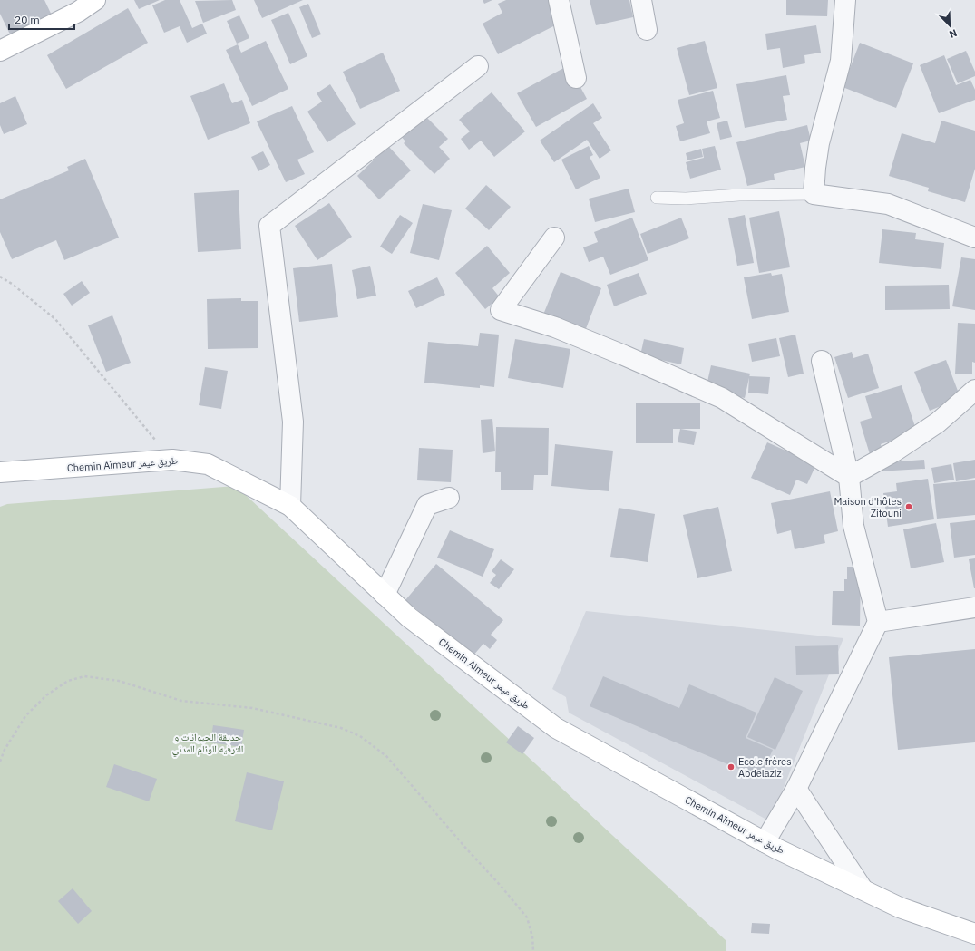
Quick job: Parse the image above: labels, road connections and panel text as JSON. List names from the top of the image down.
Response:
{
  "streets": {
    "street": ["Chemin Aïmeur طريق عيمر"]
  },
  "parks": ["حديقة الحيوانات و الترفيه الوئام المدني"],
  "places": ["Maison d'hôtes Zitouni", "Ecole frères Abdelaziz"],
  "scale_bar": "20 m",
  "north": "bottom right"
}
